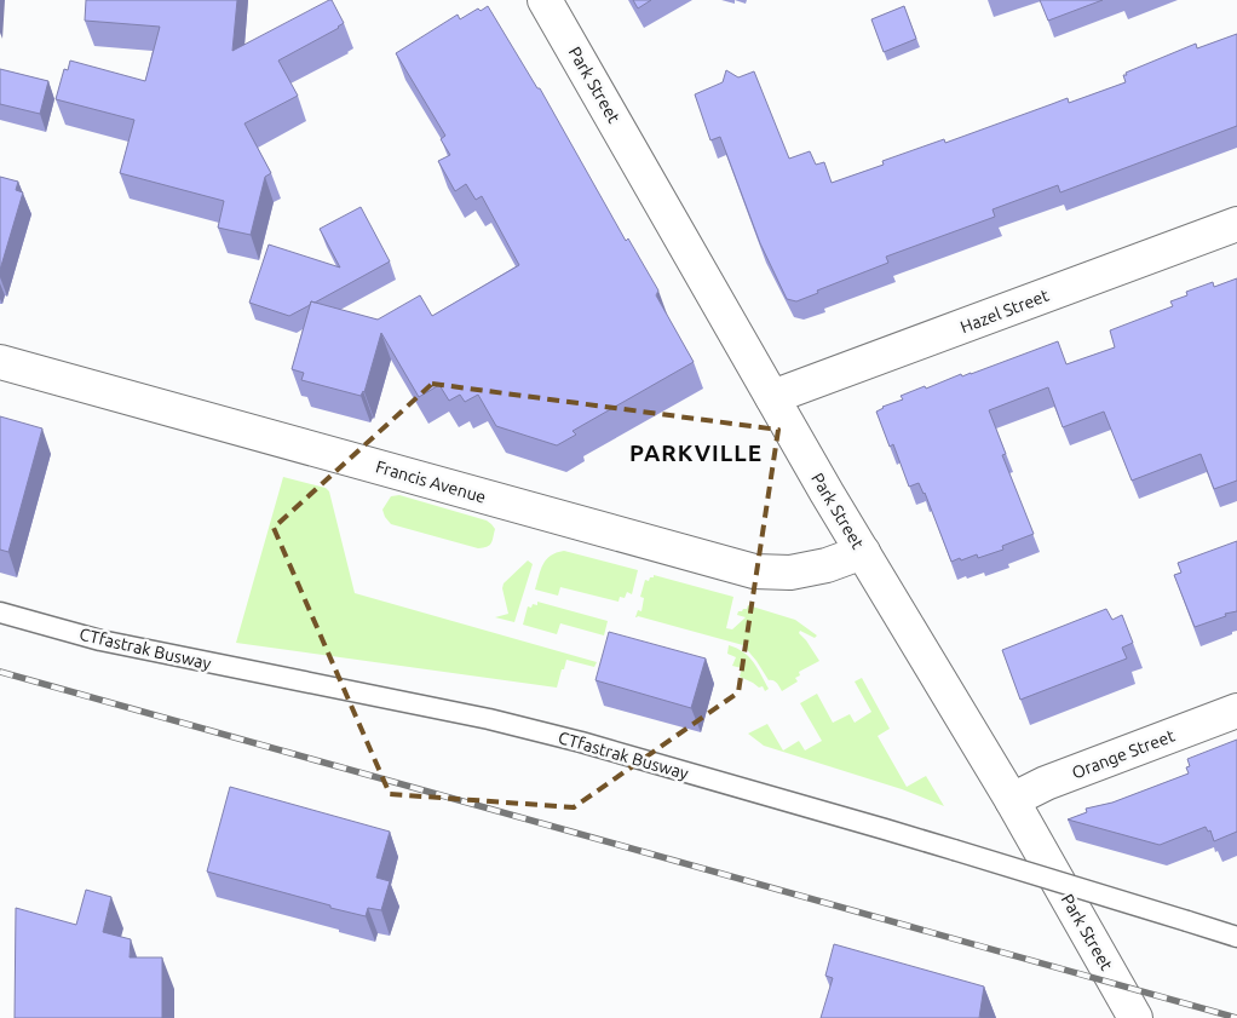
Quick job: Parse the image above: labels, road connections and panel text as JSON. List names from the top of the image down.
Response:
{
  "streets": {
    "street": [
      "Park Street",
      "Hazel Street",
      "Francis Avenue",
      "Orange Street"
    ],
    "lane": ["CTfastrak Busway"]
  },
  "crossings": [
    ["Park Street", "Hazel Street"],
    ["Park Street", "Francis Avenue"],
    ["Park Street", "Orange Street"]
  ],
  "districts": ["PARKVILLE"]
}
